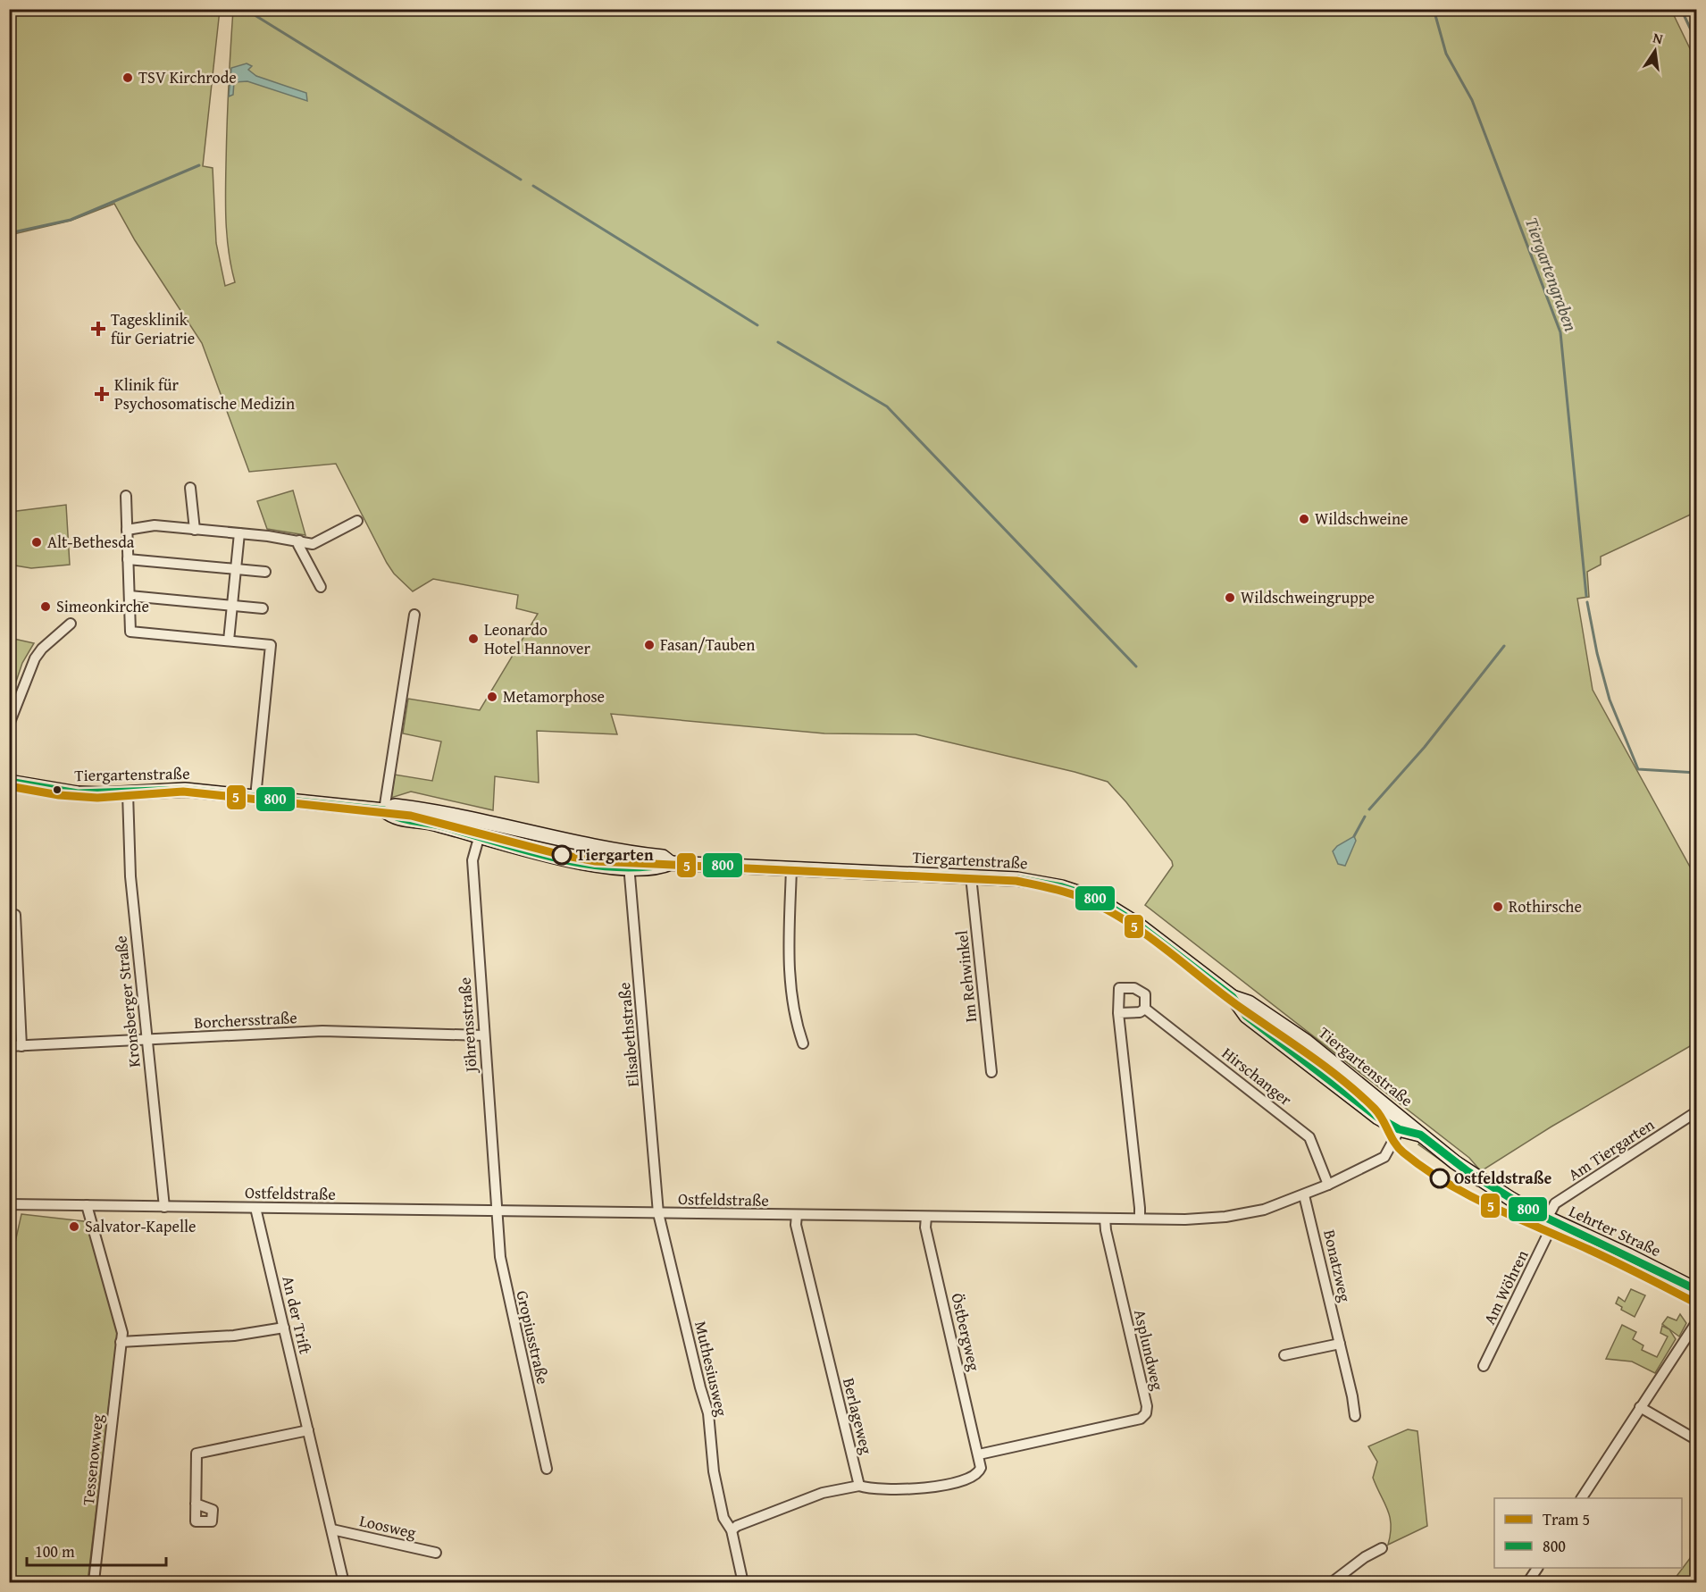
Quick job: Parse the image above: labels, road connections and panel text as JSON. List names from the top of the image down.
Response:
{
  "streets": {
    "main road": ["Tiergartenstraße", "Lehrter Straße"],
    "street": [
      "Im Rehwinkel",
      "Kronsberger Straße",
      "Borchersstraße",
      "Jöhrensstraße",
      "Elisabethstraße",
      "Hirschanger",
      "Am Tiergarten",
      "Ostfeldstraße",
      "Bonatzweg",
      "Am Wöhren",
      "An der Trift",
      "Östbergweg",
      "Gropiusstraße",
      "Asplundweg",
      "Muthesiusweg",
      "Berlageweg",
      "Tessenowweg",
      "Loosweg"
    ]
  },
  "crossings": [
    ["Tiergartenstraße", "Im Rehwinkel"],
    ["Tiergartenstraße", "Kronsberger Straße"],
    ["Tiergartenstraße", "Jöhrensstraße"],
    ["Tiergartenstraße", "Elisabethstraße"],
    ["Tiergartenstraße", "Am Tiergarten"],
    ["Tiergartenstraße", "Ostfeldstraße"],
    ["Tiergartenstraße", "Lehrter Straße"],
    ["Tiergartenstraße", "Am Wöhren"],
    ["Kronsberger Straße", "Borchersstraße"],
    ["Kronsberger Straße", "Ostfeldstraße"],
    ["Borchersstraße", "Jöhrensstraße"],
    ["Jöhrensstraße", "Ostfeldstraße"],
    ["Jöhrensstraße", "Gropiusstraße"],
    ["Elisabethstraße", "Ostfeldstraße"],
    ["Elisabethstraße", "Muthesiusweg"],
    ["Hirschanger", "Ostfeldstraße"],
    ["Am Tiergarten", "Lehrter Straße"],
    ["Am Tiergarten", "Am Wöhren"],
    ["Ostfeldstraße", "Bonatzweg"],
    ["Ostfeldstraße", "An der Trift"],
    ["Ostfeldstraße", "Östbergweg"],
    ["Ostfeldstraße", "Gropiusstraße"],
    ["Ostfeldstraße", "Asplundweg"],
    ["Ostfeldstraße", "Muthesiusweg"],
    ["Ostfeldstraße", "Berlageweg"],
    ["Ostfeldstraße", "Tessenowweg"],
    ["Lehrter Straße", "Am Wöhren"],
    ["An der Trift", "Loosweg"],
    ["Östbergweg", "Asplundweg"]
  ],
  "water": ["Tiergartengraben"],
  "places": {
    "other": [
      "TSV Kirchrode",
      "Wildschweine",
      "Alt-Bethesda",
      "Wildschweingruppe",
      "Simeonkirche",
      "Leonardo Hotel Hannover",
      "Fasan/Tauben",
      "Metamorphose",
      "Tiergarten",
      "Rothirsche",
      "Ostfeldstraße",
      "Salvator-Kapelle"
    ],
    "health": ["Tagesklinik für Geriatrie", "Klinik für Psychosomatische Medizin"]
  },
  "lines": ["transit line 800", "tram line 5"],
  "legend": ["Tram 5", "800"],
  "scale_bar": "100 m",
  "north": "top"
}
